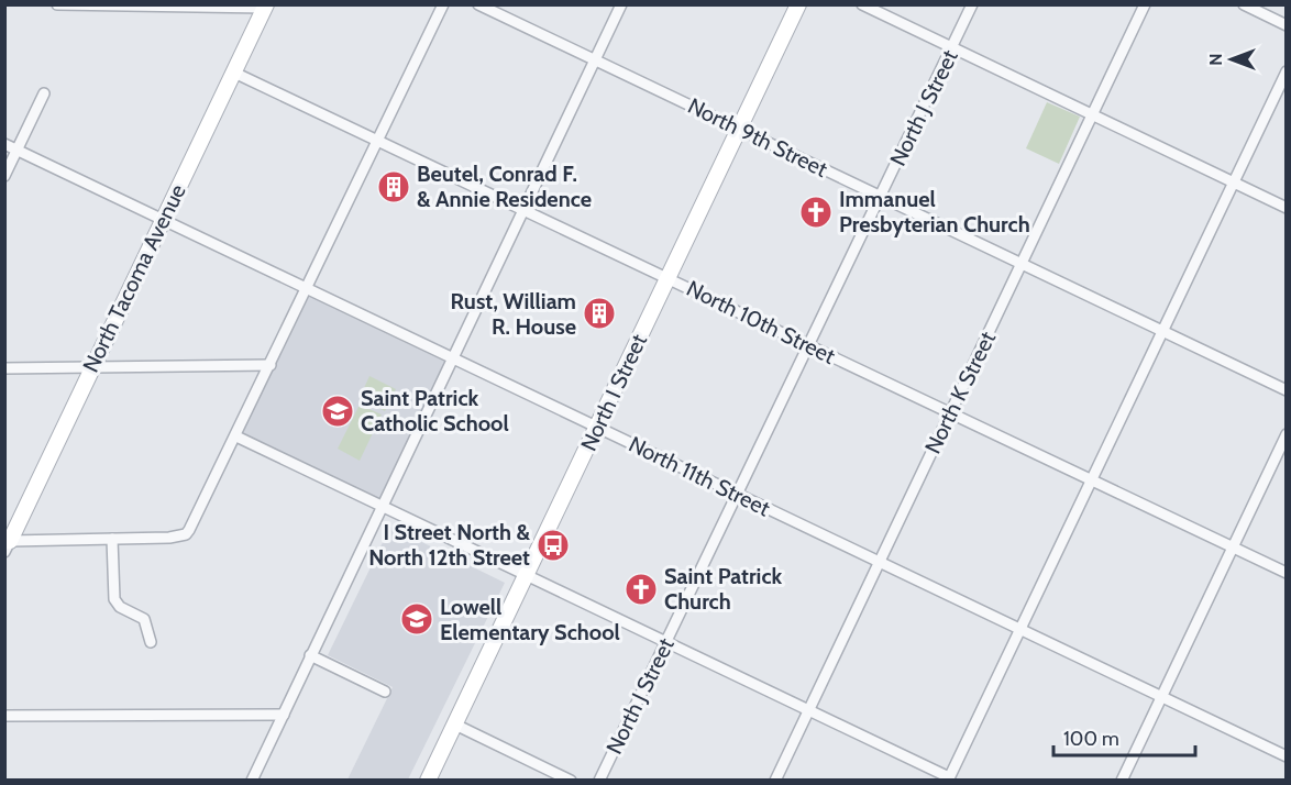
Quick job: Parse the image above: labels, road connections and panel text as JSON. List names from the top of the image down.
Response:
{
  "streets": {
    "main road": ["North Tacoma Avenue", "North I Street"],
    "street": [
      "North J Street",
      "North 9th Street",
      "North 10th Street",
      "North K Street",
      "North 11th Street"
    ]
  },
  "crossings": [
    ["North J Street", "North 9th Street"],
    ["North J Street", "North 10th Street"],
    ["North J Street", "North 11th Street"],
    ["North 9th Street", "North I Street"],
    ["North 9th Street", "North K Street"],
    ["North Tacoma Avenue", "North 10th Street"],
    ["North Tacoma Avenue", "North 11th Street"],
    ["North 10th Street", "North I Street"],
    ["North 10th Street", "North K Street"],
    ["North I Street", "North 11th Street"],
    ["North K Street", "North 11th Street"]
  ],
  "places": {
    "building": ["Beutel, Conrad F. & Annie Residence", "Rust, William R. House"],
    "church": ["Immanuel Presbyterian Church", "Saint Patrick Church"],
    "school or university": ["Saint Patrick Catholic School", "Lowell Elementary School"],
    "bus stop": ["I Street North & North 12th Street"]
  },
  "scale_bar": "100 m",
  "north": "left"
}
